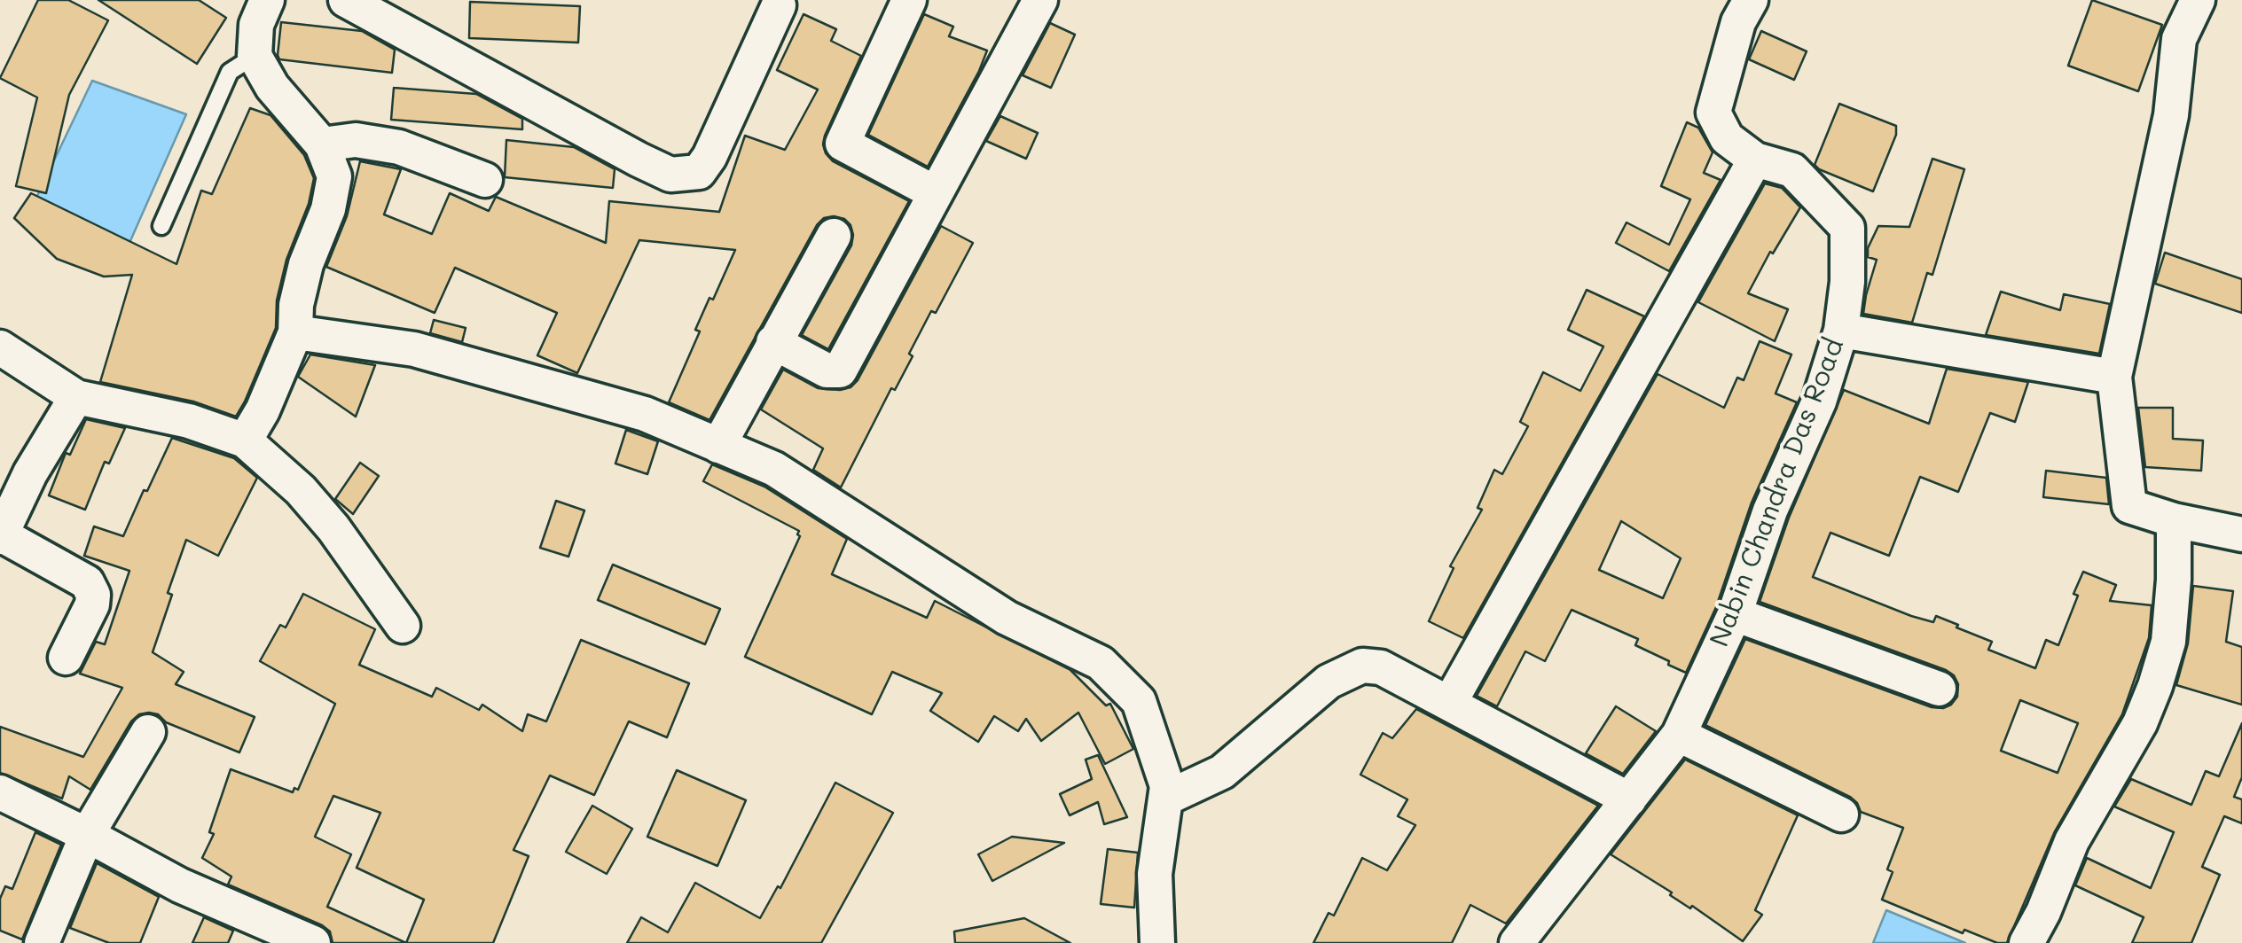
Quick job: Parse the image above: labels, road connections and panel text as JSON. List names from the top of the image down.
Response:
{
  "streets": {
    "street": ["Nabin Chandra Das Road"]
  }
}
